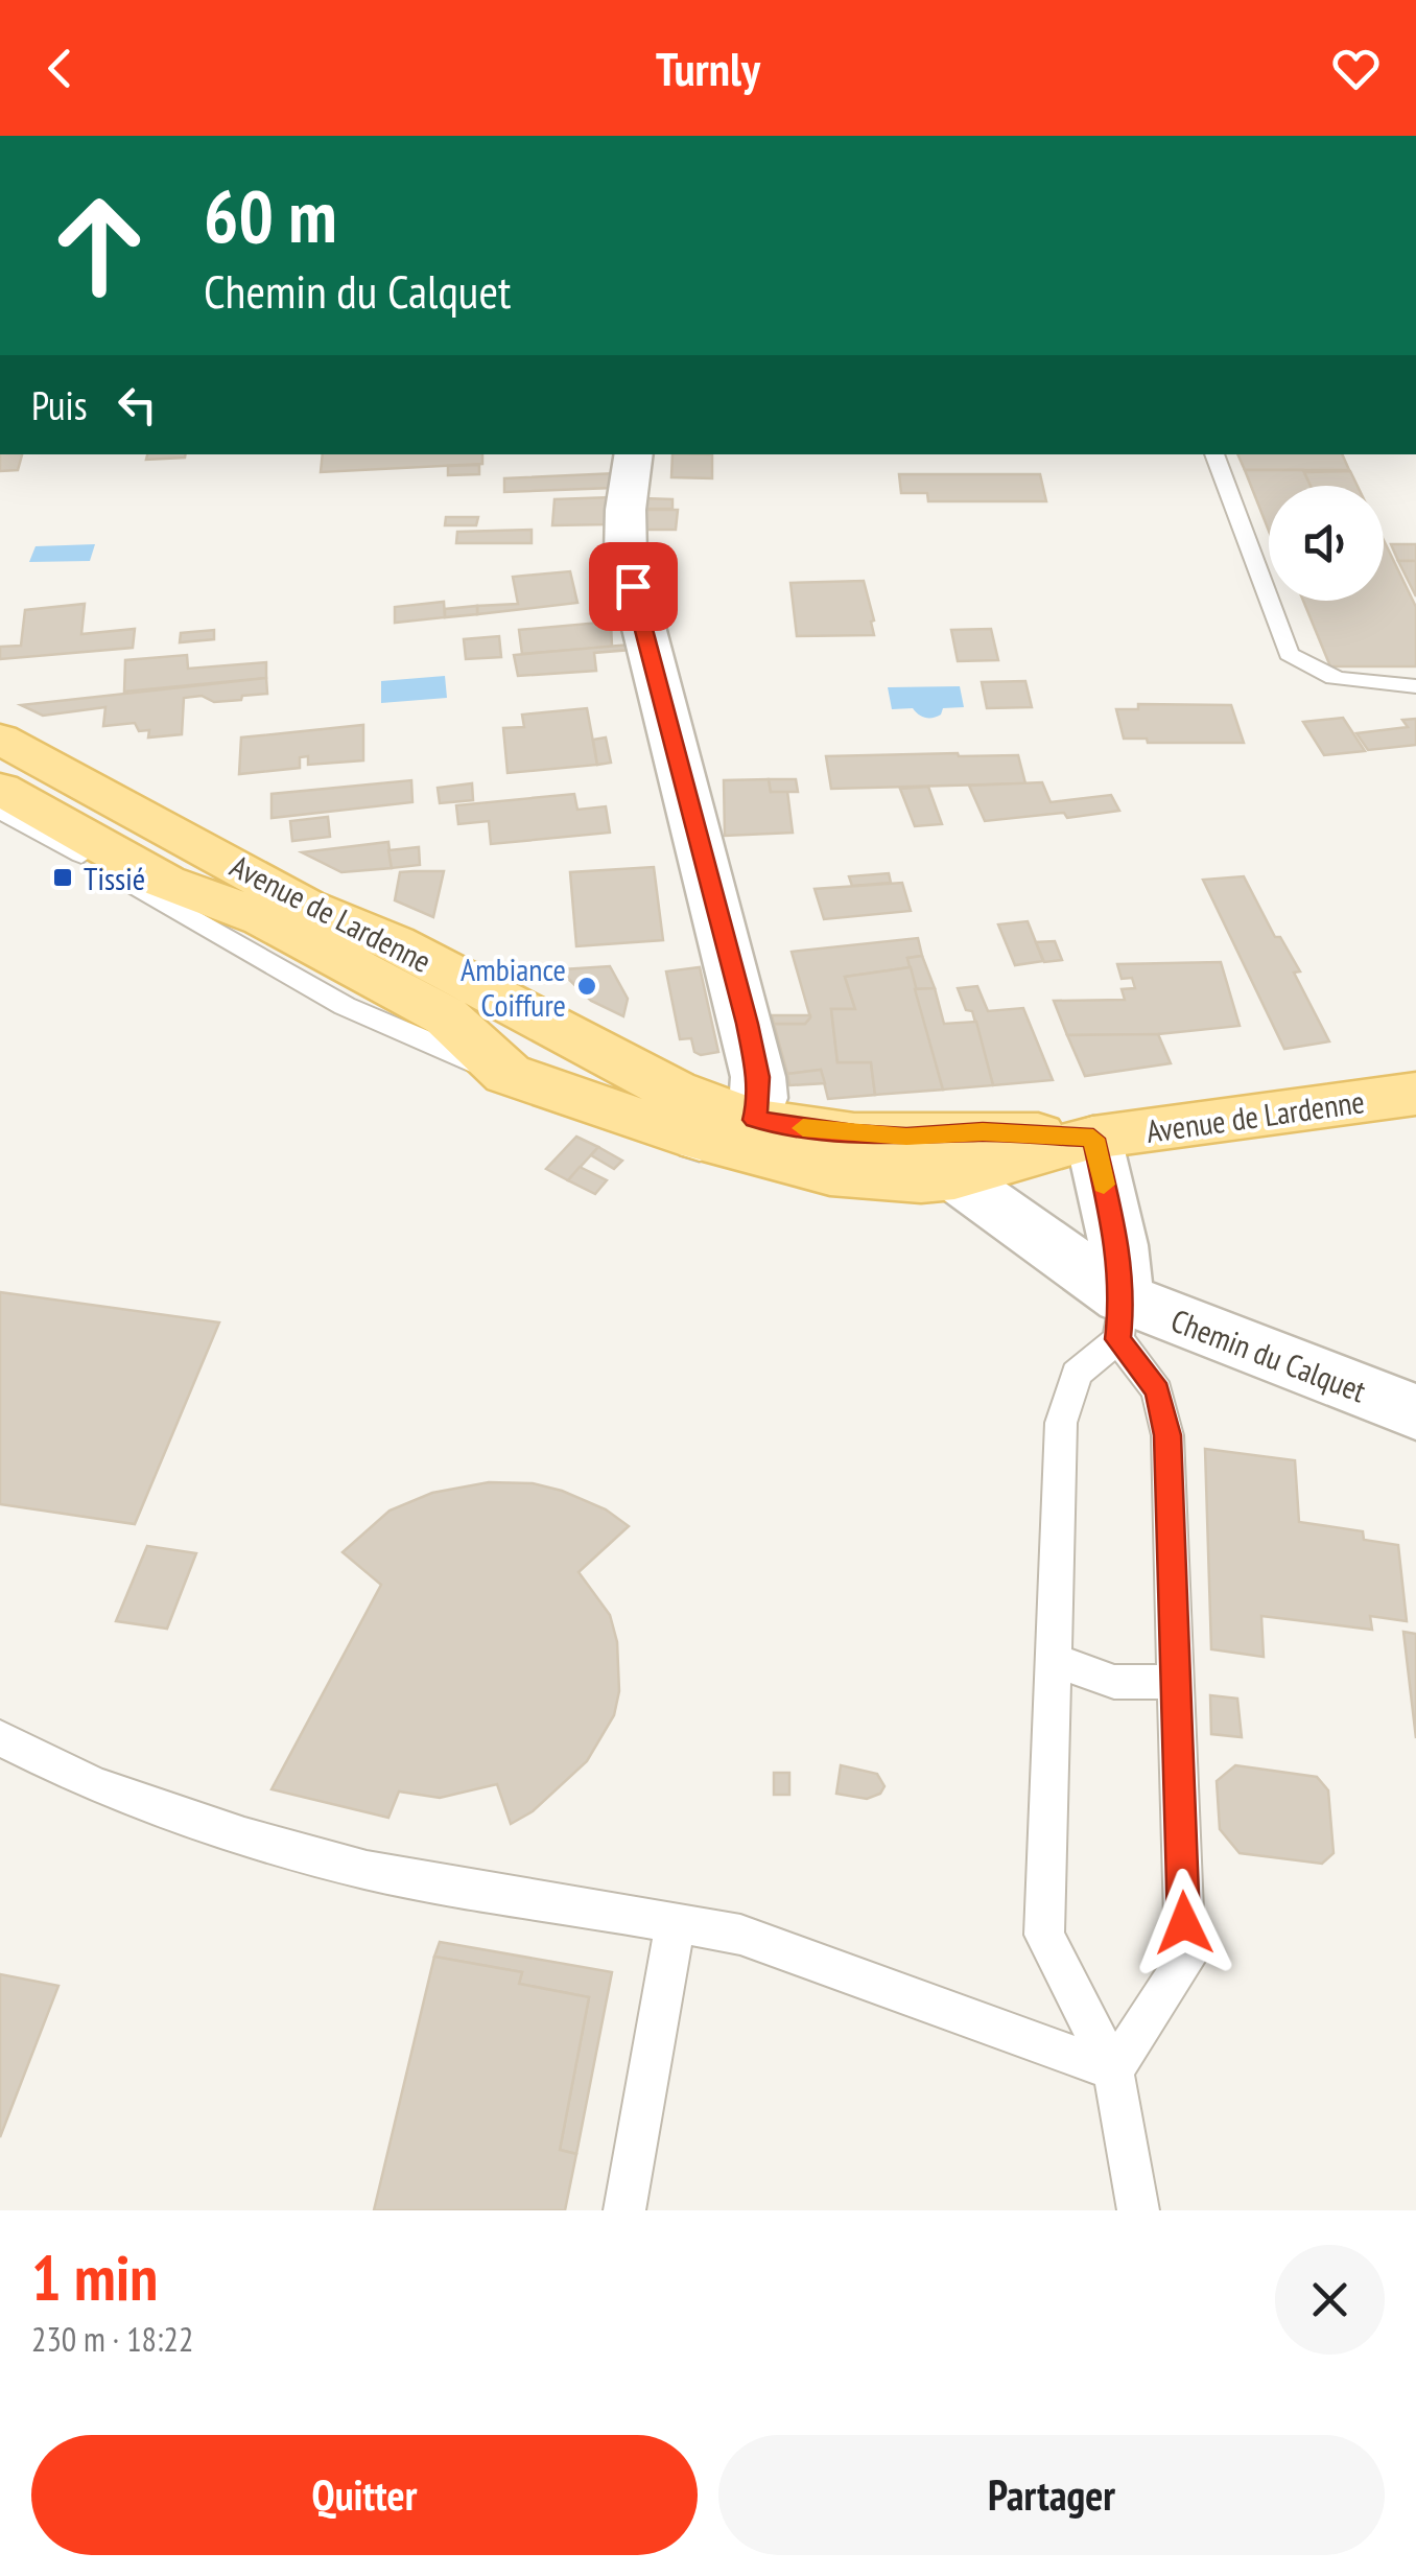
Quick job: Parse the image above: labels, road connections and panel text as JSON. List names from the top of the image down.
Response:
{
  "streets": {
    "main road": ["Avenue de Lardenne"],
    "street": ["Chemin du Calquet"]
  },
  "crossings": [
    ["Avenue de Lardenne", "Chemin du Calquet"]
  ],
  "places": {
    "transit": ["Tissié"],
    "other": ["Ambiance Coiffure"]
  },
  "page": {
    "header": "Turnly",
    "turn": ["60 m", "Chemin du Calquet"],
    "then": "Puis",
    "heading": ["1 min", "230 m · 18:22"],
    "buttons": ["Quitter", "Partager"]
  }
}
